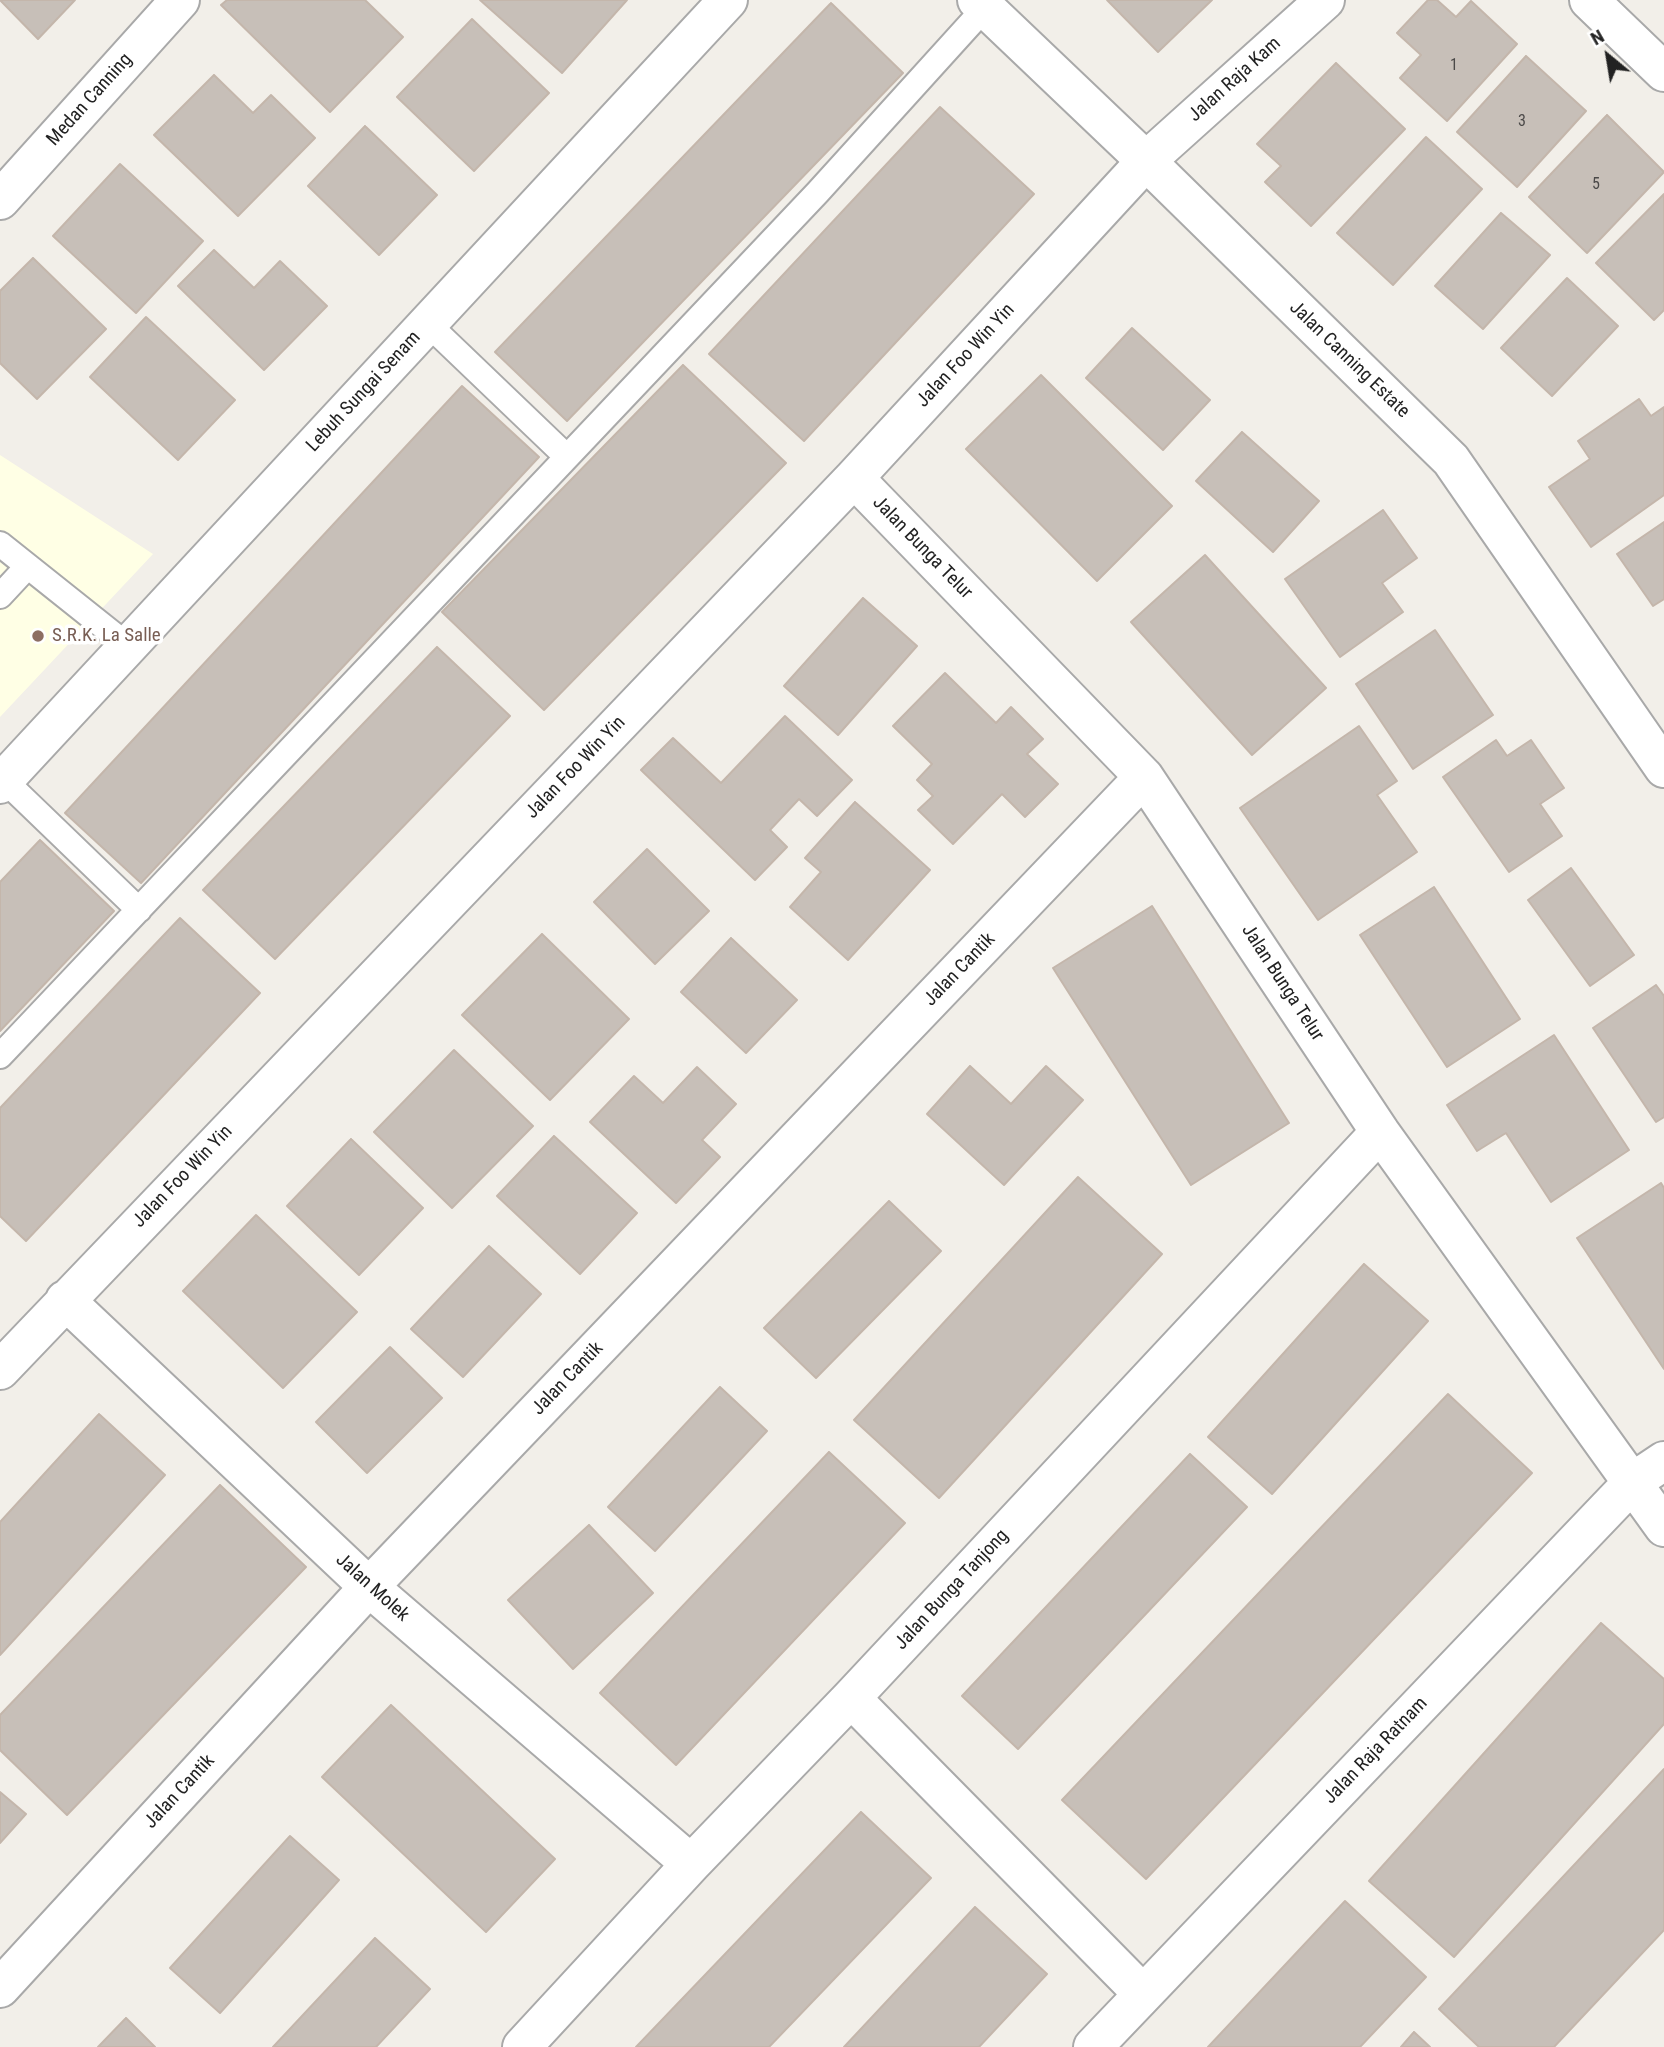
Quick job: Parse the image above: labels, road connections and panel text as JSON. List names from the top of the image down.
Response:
{
  "streets": {
    "street": [
      "Jalan Raja Kam",
      "Medan Canning",
      "Jalan Foo Win Yin",
      "Jalan Canning Estate",
      "Lebuh Sungai Senam",
      "Jalan Bunga Telur",
      "Jalan Cantik",
      "Jalan Molek",
      "Jalan Bunga Tanjong",
      "Jalan Raja Ratnam"
    ]
  },
  "crossings": [
    ["Jalan Raja Kam", "Jalan Foo Win Yin"],
    ["Jalan Raja Kam", "Jalan Canning Estate"],
    ["Jalan Foo Win Yin", "Jalan Canning Estate"],
    ["Jalan Foo Win Yin", "Jalan Bunga Telur"],
    ["Jalan Foo Win Yin", "Jalan Molek"],
    ["Jalan Bunga Telur", "Jalan Cantik"],
    ["Jalan Bunga Telur", "Jalan Bunga Tanjong"],
    ["Jalan Bunga Telur", "Jalan Raja Ratnam"],
    ["Jalan Cantik", "Jalan Molek"],
    ["Jalan Molek", "Jalan Bunga Tanjong"]
  ],
  "places": ["S.R.K. La Salle"],
  "house_numbers": ["1", "3", "5"],
  "north": "top left"
}
